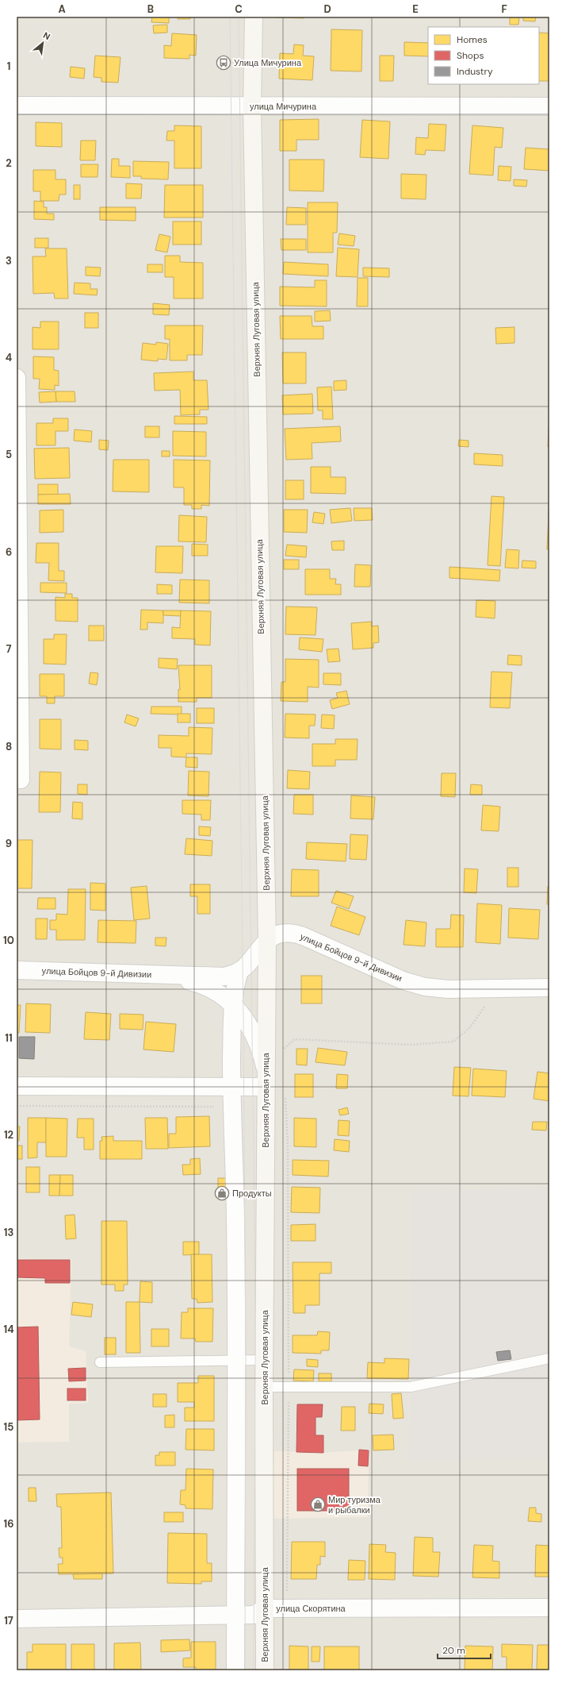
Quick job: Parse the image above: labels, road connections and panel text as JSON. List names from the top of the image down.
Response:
{
  "streets": {
    "main road": ["Верхняя Луговая улица"],
    "street": ["улица Мичурина", "улица Бойцов 9-й Дивизии", "улица Скорятина"]
  },
  "crossings": [
    ["улица Мичурина", "Верхняя Луговая улица"],
    ["Верхняя Луговая улица", "улица Бойцов 9-й Дивизии"],
    ["Верхняя Луговая улица", "улица Скорятина"]
  ],
  "places": {
    "bus stop": ["Улица Мичурина"],
    "shop": ["Продукты", "Мир туризма и рыбалки"]
  },
  "legend": ["Homes", "Shops", "Industry"],
  "scale_bar": "20 m",
  "north": "top right",
  "grid": {
    "columns": [
      "A",
      "B",
      "C",
      "D",
      "E",
      "F"
    ],
    "rows": [
      "1",
      "2",
      "3",
      "4",
      "5",
      "6",
      "7",
      "8",
      "9",
      "10",
      "11",
      "12",
      "13",
      "14",
      "15",
      "16",
      "17"
    ]
  }
}
